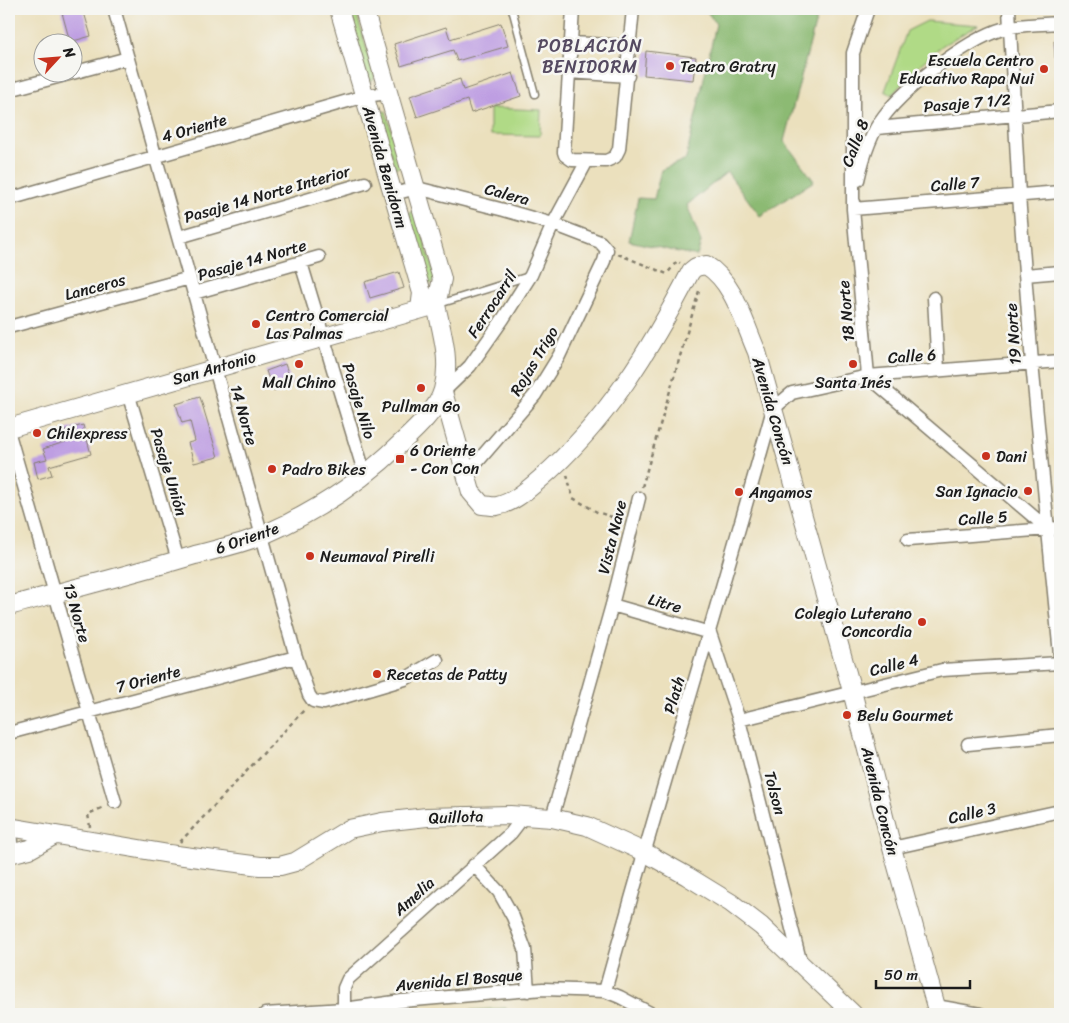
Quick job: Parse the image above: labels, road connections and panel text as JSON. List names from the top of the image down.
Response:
{
  "streets": {
    "main road": [
      "Avenida Benidorm",
      "San Antonio",
      "Avenida Concón",
      "6 Oriente",
      "Quillota"
    ],
    "street": [
      "Pasaje 7 1/2",
      "4 Oriente",
      "Calle 8",
      "Calle 7",
      "Pasaje 14 Norte Interior",
      "Calera",
      "Pasaje 14 Norte",
      "Lanceros",
      "Ferrocarril",
      "18 Norte",
      "19 Norte",
      "Calle 6",
      "Rojas Trigo",
      "Pasaje Nilo",
      "14 Norte",
      "Pasaje Unión",
      "Calle 5",
      "Vista Nave",
      "Litre",
      "13 Norte",
      "Calle 4",
      "7 Oriente",
      "Plath",
      "Tolson",
      "Calle 3",
      "Amelia",
      "Avenida El Bosque"
    ]
  },
  "crossings": [
    ["Pasaje 7 1/2", "Calle 8"],
    ["Pasaje 7 1/2", "19 Norte"],
    ["4 Oriente", "Avenida Benidorm"],
    ["4 Oriente", "14 Norte"],
    ["Calle 8", "Calle 7"],
    ["Calle 8", "18 Norte"],
    ["Calle 8", "19 Norte"],
    ["Avenida Benidorm", "Calera"],
    ["Avenida Benidorm", "Ferrocarril"],
    ["Avenida Benidorm", "San Antonio"],
    ["Avenida Benidorm", "6 Oriente"],
    ["Calle 7", "18 Norte"],
    ["Calle 7", "19 Norte"],
    ["Pasaje 14 Norte Interior", "14 Norte"],
    ["Calera", "Ferrocarril"],
    ["Calera", "Rojas Trigo"],
    ["Pasaje 14 Norte", "Pasaje Nilo"],
    ["Pasaje 14 Norte", "14 Norte"],
    ["Lanceros", "14 Norte"],
    ["Ferrocarril", "6 Oriente"],
    ["18 Norte", "Calle 6"],
    ["19 Norte", "Calle 6"],
    ["19 Norte", "Calle 5"],
    ["Calle 6", "Avenida Concón"],
    ["Calle 6", "Plath"],
    ["San Antonio", "Pasaje Nilo"],
    ["San Antonio", "14 Norte"],
    ["San Antonio", "Pasaje Unión"],
    ["Pasaje Nilo", "6 Oriente"],
    ["Avenida Concón", "Vista Nave"],
    ["Avenida Concón", "Calle 4"],
    ["Avenida Concón", "Plath"],
    ["Avenida Concón", "Calle 3"],
    ["14 Norte", "6 Oriente"],
    ["14 Norte", "7 Oriente"],
    ["Pasaje Unión", "6 Oriente"],
    ["Vista Nave", "Litre"],
    ["Vista Nave", "Quillota"],
    ["6 Oriente", "13 Norte"],
    ["Litre", "Plath"],
    ["Litre", "Tolson"],
    ["13 Norte", "7 Oriente"],
    ["Calle 4", "Tolson"],
    ["Plath", "Tolson"],
    ["Plath", "Quillota"],
    ["Plath", "Avenida El Bosque"],
    ["Tolson", "Quillota"],
    ["Quillota", "Amelia"],
    ["Amelia", "Avenida El Bosque"]
  ],
  "districts": ["POBLACIÓN BENIDORM"],
  "places": {
    "other": [
      "Teatro Gratry",
      "Escuela Centro Educativo Rapa Nui",
      "Centro Comercial Las Palmas",
      "Mall Chino",
      "Santa Inés",
      "Pullman Go",
      "Chilexpress",
      "Dani",
      "Padro Bikes",
      "San Ignacio",
      "Angamos",
      "Neumaval Pirelli",
      "Colegio Luterano Concordia",
      "Recetas de Patty",
      "Belu Gourmet"
    ],
    "transit": ["6 Oriente - Con Con"]
  },
  "scale_bar": "50 m",
  "north": "top right"
}
